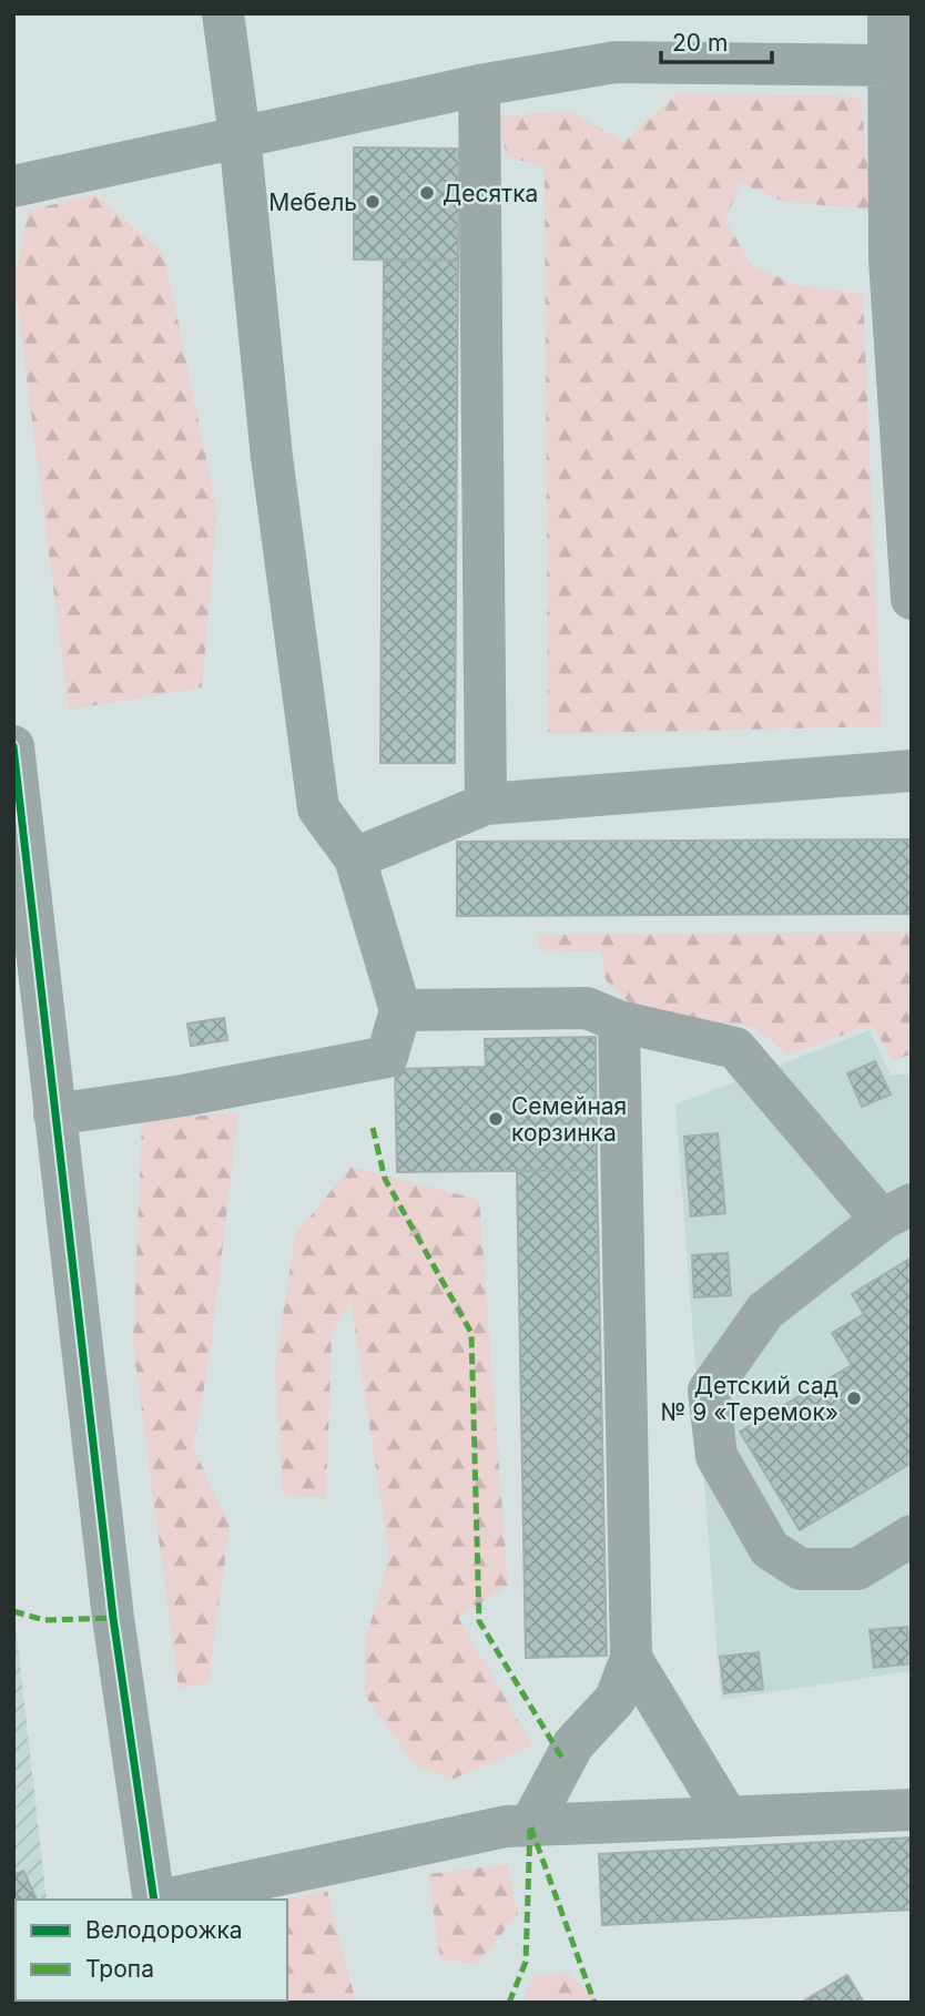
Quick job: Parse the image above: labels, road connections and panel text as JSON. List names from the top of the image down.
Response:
{
  "places": [
    "Десятка",
    "Мебель",
    "Семейная корзинка",
    "Детский сад № 9 «Теремок»"
  ],
  "legend": ["Велодорожка", "Тропа"],
  "scale_bar": "20 m"
}
